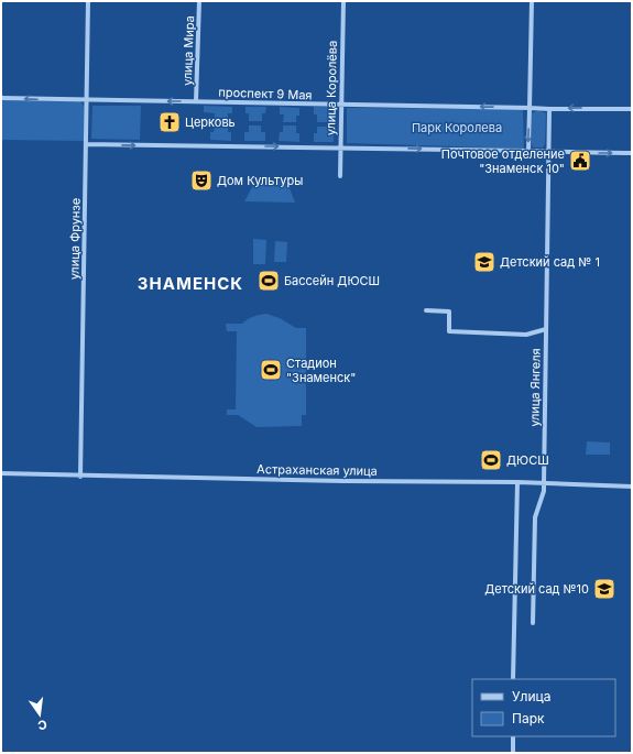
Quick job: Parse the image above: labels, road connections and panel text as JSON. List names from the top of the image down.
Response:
{
  "streets": {
    "street": [
      "улица Мира",
      "улица Королёва",
      "проспект 9 Мая",
      "улица Фрунзе",
      "улица Янгеля",
      "Астраханская улица"
    ]
  },
  "crossings": [
    ["улица Мира", "проспект 9 Мая"],
    ["улица Королёва", "проспект 9 Мая"],
    ["проспект 9 Мая", "улица Фрунзе"],
    ["проспект 9 Мая", "улица Янгеля"],
    ["улица Фрунзе", "Астраханская улица"],
    ["улица Янгеля", "Астраханская улица"]
  ],
  "one_way": ["проспект 9 Мая"],
  "districts": ["ЗНАМЕНСК"],
  "parks": ["Парк Королева"],
  "places": {
    "church": ["Церковь"],
    "public building": ["Почтовое отделение \"Знаменск 10\""],
    "theatre": ["Дом Культуры"],
    "school or university": ["Детский сад № 1", "Детский сад №10"],
    "sports": ["Бассейн ДЮСШ", "Стадион \"Знаменск\"", "ДЮСШ"]
  },
  "legend": ["Улица", "Парк"],
  "north": "bottom"
}
